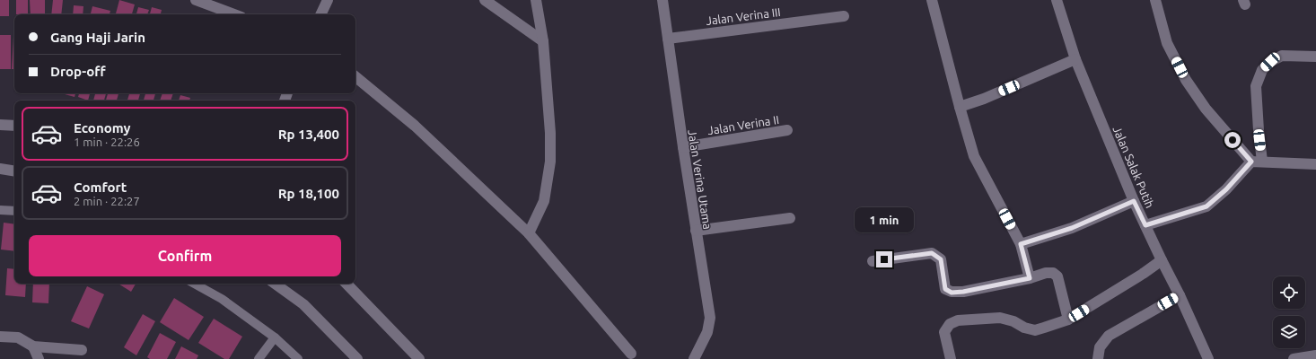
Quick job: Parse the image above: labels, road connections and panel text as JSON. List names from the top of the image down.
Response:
{
  "streets": {
    "street": [
      "Jalan Verina III",
      "Jalan Verina II",
      "Jalan Salak Putih",
      "Jalan Verina Utama"
    ]
  },
  "crossings": [
    ["Jalan Verina III", "Jalan Verina Utama"],
    ["Jalan Verina II", "Jalan Verina Utama"]
  ],
  "page": {
    "banner": ["Gang Haji Jarin", "Drop-off"],
    "list": [
      {
        "name": "Economy",
        "note": "1 min · 22:26",
        "value": "Rp 13,400"
      },
      {
        "name": "Comfort",
        "note": "2 min · 22:27",
        "value": "Rp 18,100"
      }
    ],
    "bubble": "1 min",
    "buttons": "Confirm"
  }
}
